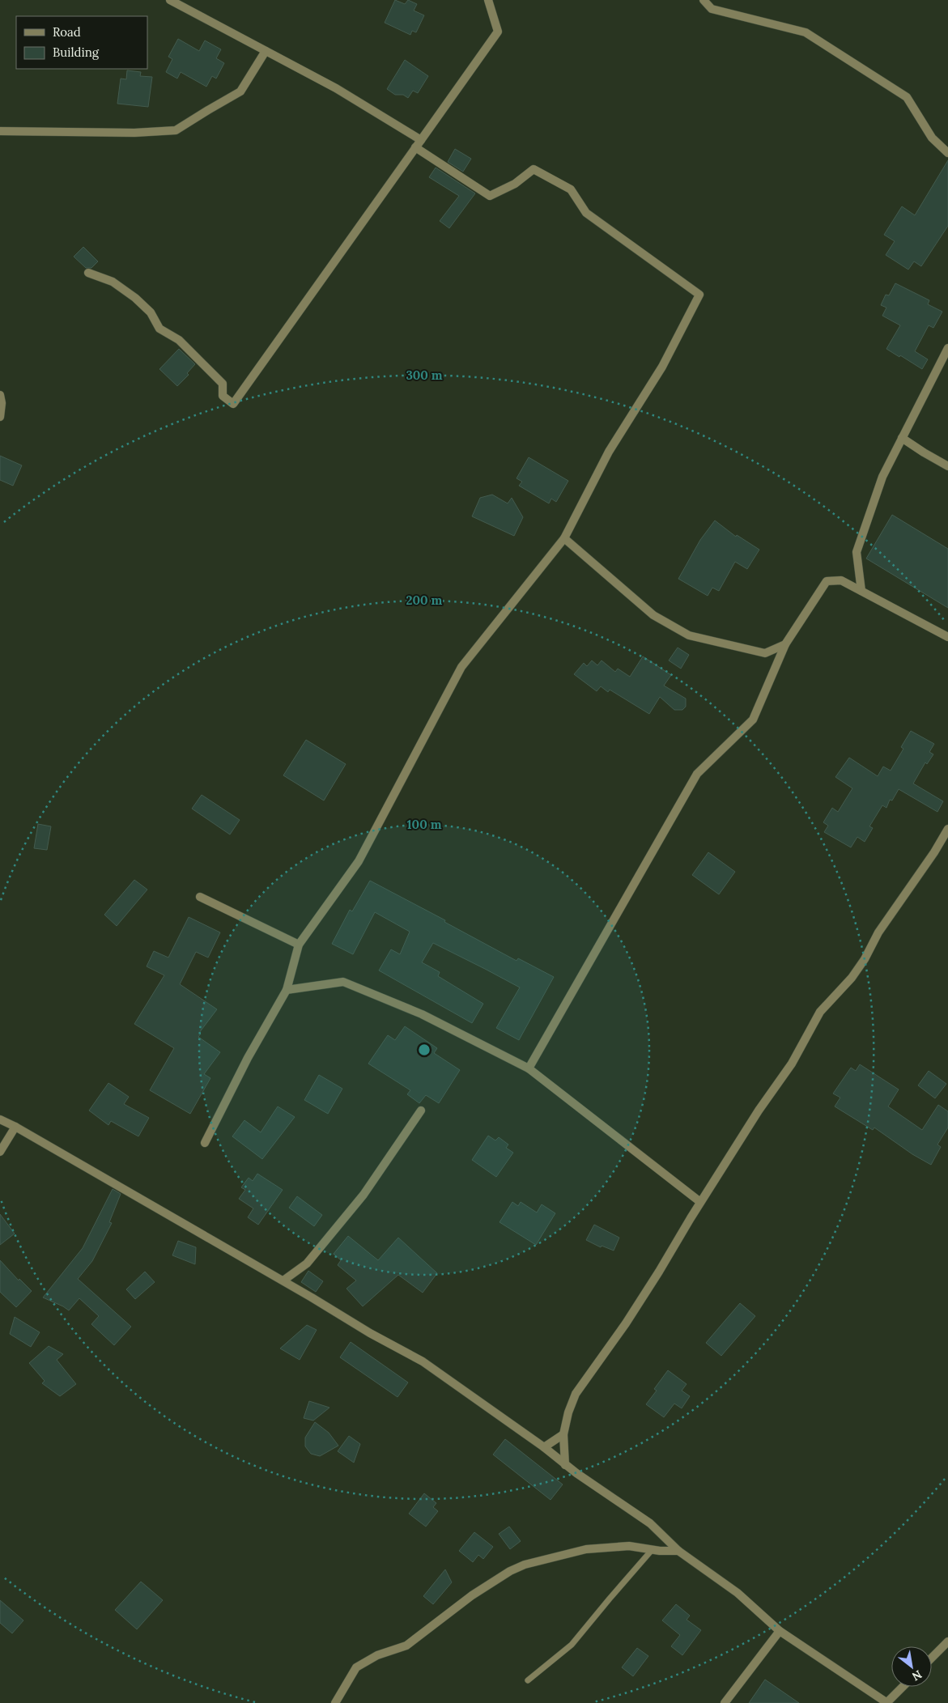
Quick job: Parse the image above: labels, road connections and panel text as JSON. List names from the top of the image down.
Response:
{
  "legend": ["Road", "Building"],
  "north": "bottom right",
  "rings": ["300 m", "200 m", "100 m"]
}
